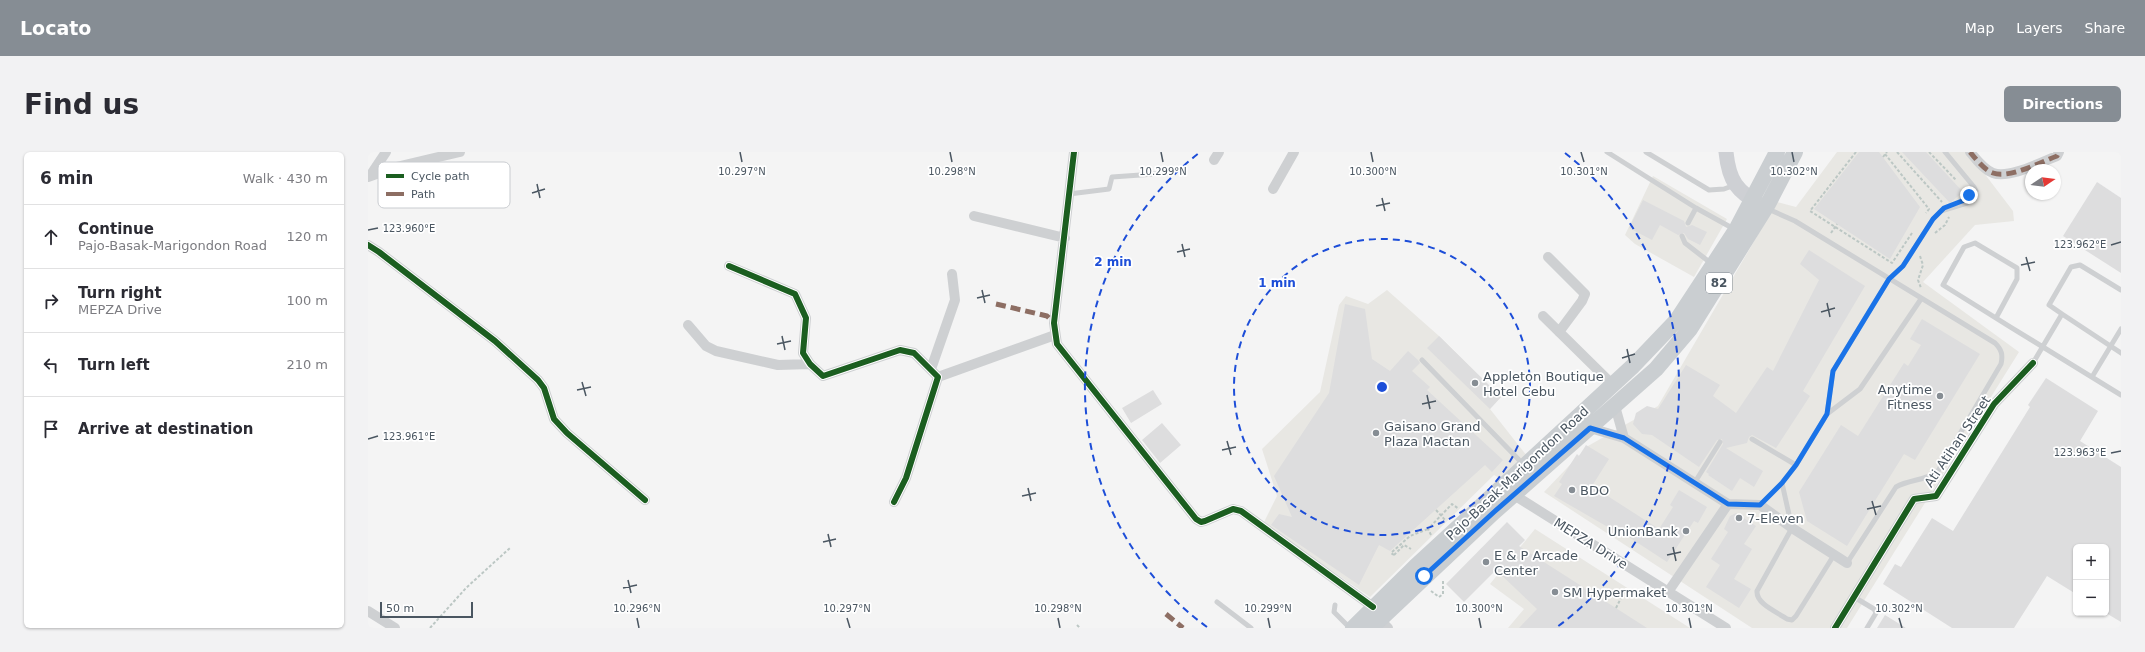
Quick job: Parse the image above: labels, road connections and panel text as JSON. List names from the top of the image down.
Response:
{
  "streets": {
    "main road": ["82", "Pajo-Basak-Marigondon Road"],
    "street": ["Ati Atihan Street", "MEPZA Drive"]
  },
  "crossings": [
    ["Pajo-Basak-Marigondon Road", "MEPZA Drive"]
  ],
  "places": [
    "Appleton Boutique Hotel Cebu",
    "Anytime Fitness",
    "Gaisano Grand Plaza Mactan",
    "BDO",
    "7-Eleven",
    "UnionBank",
    "E & P Arcade Center",
    "SM Hypermaket"
  ],
  "legend": ["Cycle path", "Path"],
  "scale_bar": "50 m",
  "north": "right",
  "page": {
    "header": "Locato",
    "nav": ["Map", "Layers", "Share"],
    "buttons": "Directions",
    "title": "Find us",
    "heading": ["6 min", "Walk · 430 m"],
    "list": [
      ["Continue", "Pajo-Basak-Marigondon Road", "120 m"],
      ["Turn right", "MEPZA Drive", "100 m"],
      ["Turn left", "210 m"],
      "Arrive at destination"
    ],
    "map_buttons": ["+", "−"],
    "scale": "50 m"
  },
  "coordinates": [
    "10.297°N",
    "10.298°N",
    "10.299°N",
    "10.300°N",
    "10.301°N",
    "10.302°N",
    "123.960°E",
    "123.962°E",
    "123.961°E",
    "123.963°E",
    "10.296°N"
  ],
  "rings": ["2 min", "1 min"]
}
